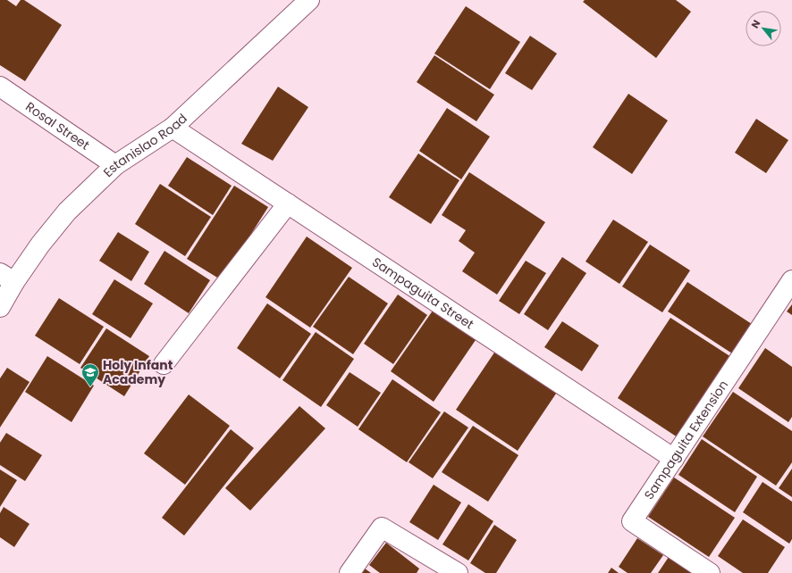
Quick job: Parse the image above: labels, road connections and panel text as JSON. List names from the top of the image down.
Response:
{
  "streets": {
    "street": [
      "Rosal Street",
      "Estanislao Road",
      "Sampaguita Street",
      "Sampaguita Extension"
    ]
  },
  "crossings": [
    ["Rosal Street", "Estanislao Road"],
    ["Estanislao Road", "Sampaguita Street"],
    ["Sampaguita Street", "Sampaguita Extension"]
  ],
  "places": {
    "school or university": ["Holy Infant Academy"]
  },
  "north": "top left"
}
